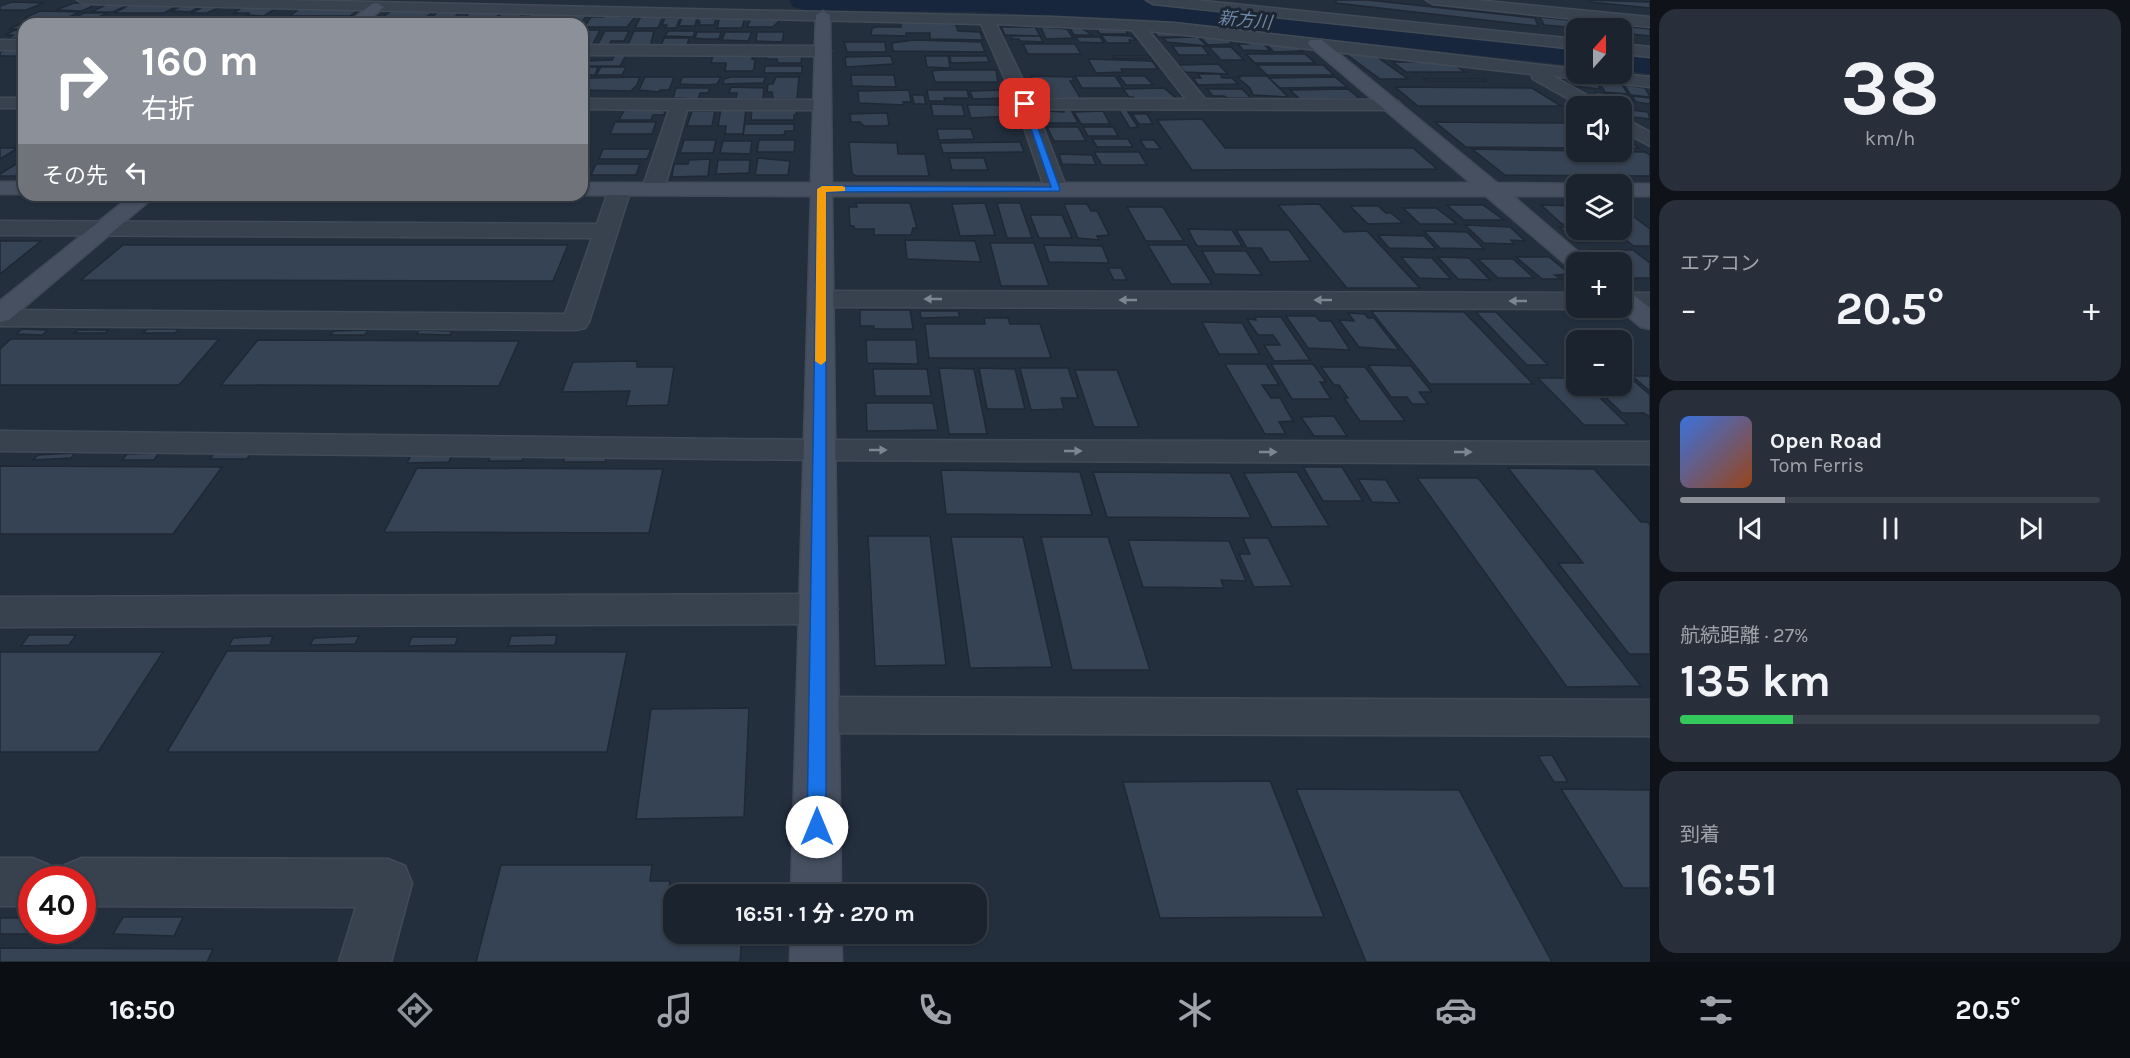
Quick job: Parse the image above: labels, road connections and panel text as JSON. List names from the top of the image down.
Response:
{
  "water": ["新方川"],
  "north": "top",
  "page": {
    "tile": [
      ["38", "km/h"],
      "エアコン",
      ["航続距離 · 27%", "135 km"],
      ["到着", "16:51"]
    ],
    "map_buttons": ["+", "−"],
    "turn": ["160 m", "右折"],
    "then": "その先",
    "heat": ["−", "20.5°", "+"],
    "song": ["Open Road", "Tom Ferris"],
    "limit": "40",
    "trip": "16:51 · 1 分 · 270 m",
    "tabs": ["16:50", "20.5°"]
  }
}
